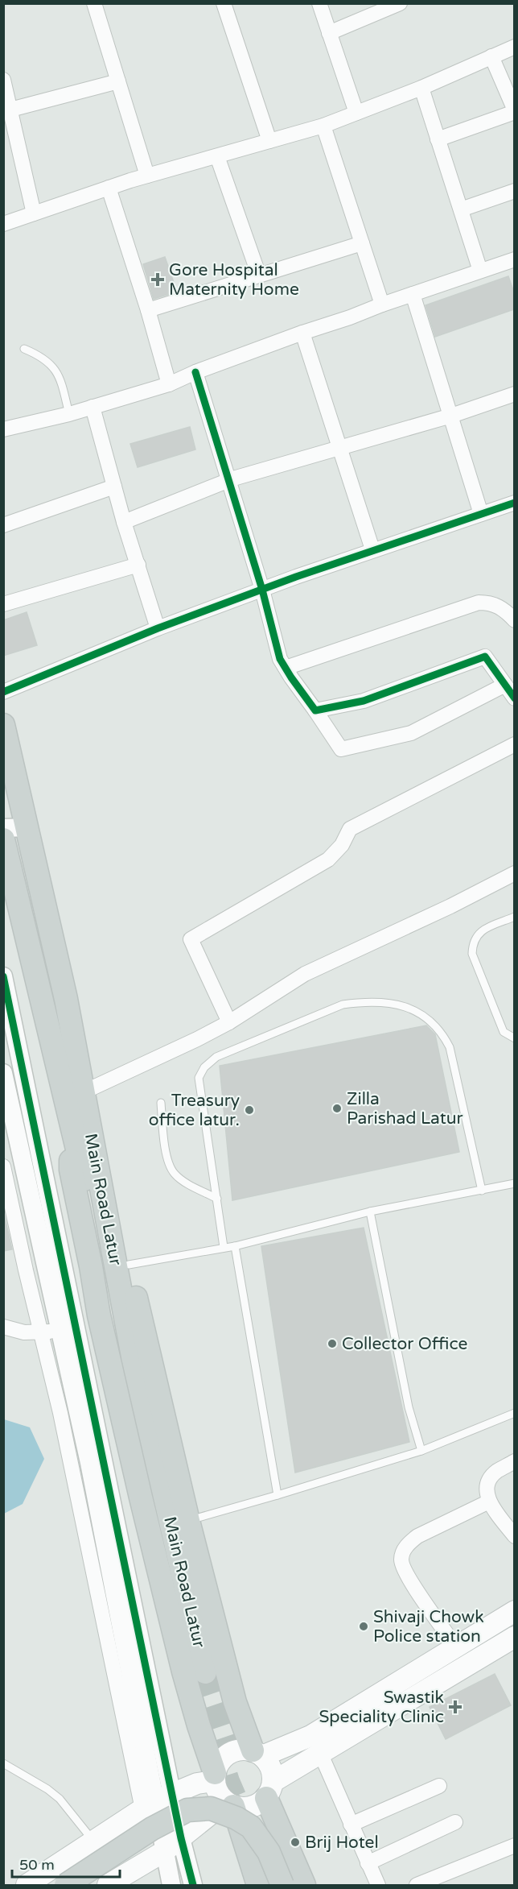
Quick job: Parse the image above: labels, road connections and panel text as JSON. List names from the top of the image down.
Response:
{
  "streets": {
    "main road": ["Main Road Latur"]
  },
  "places": {
    "health": ["Gore Hospital Maternity Home", "Swastik Speciality Clinic"],
    "other": [
      "Zilla Parishad Latur",
      "Treasury office latur.",
      "Collector Office",
      "Shivaji Chowk Police station",
      "Brij Hotel"
    ]
  },
  "scale_bar": "50 m"
}
